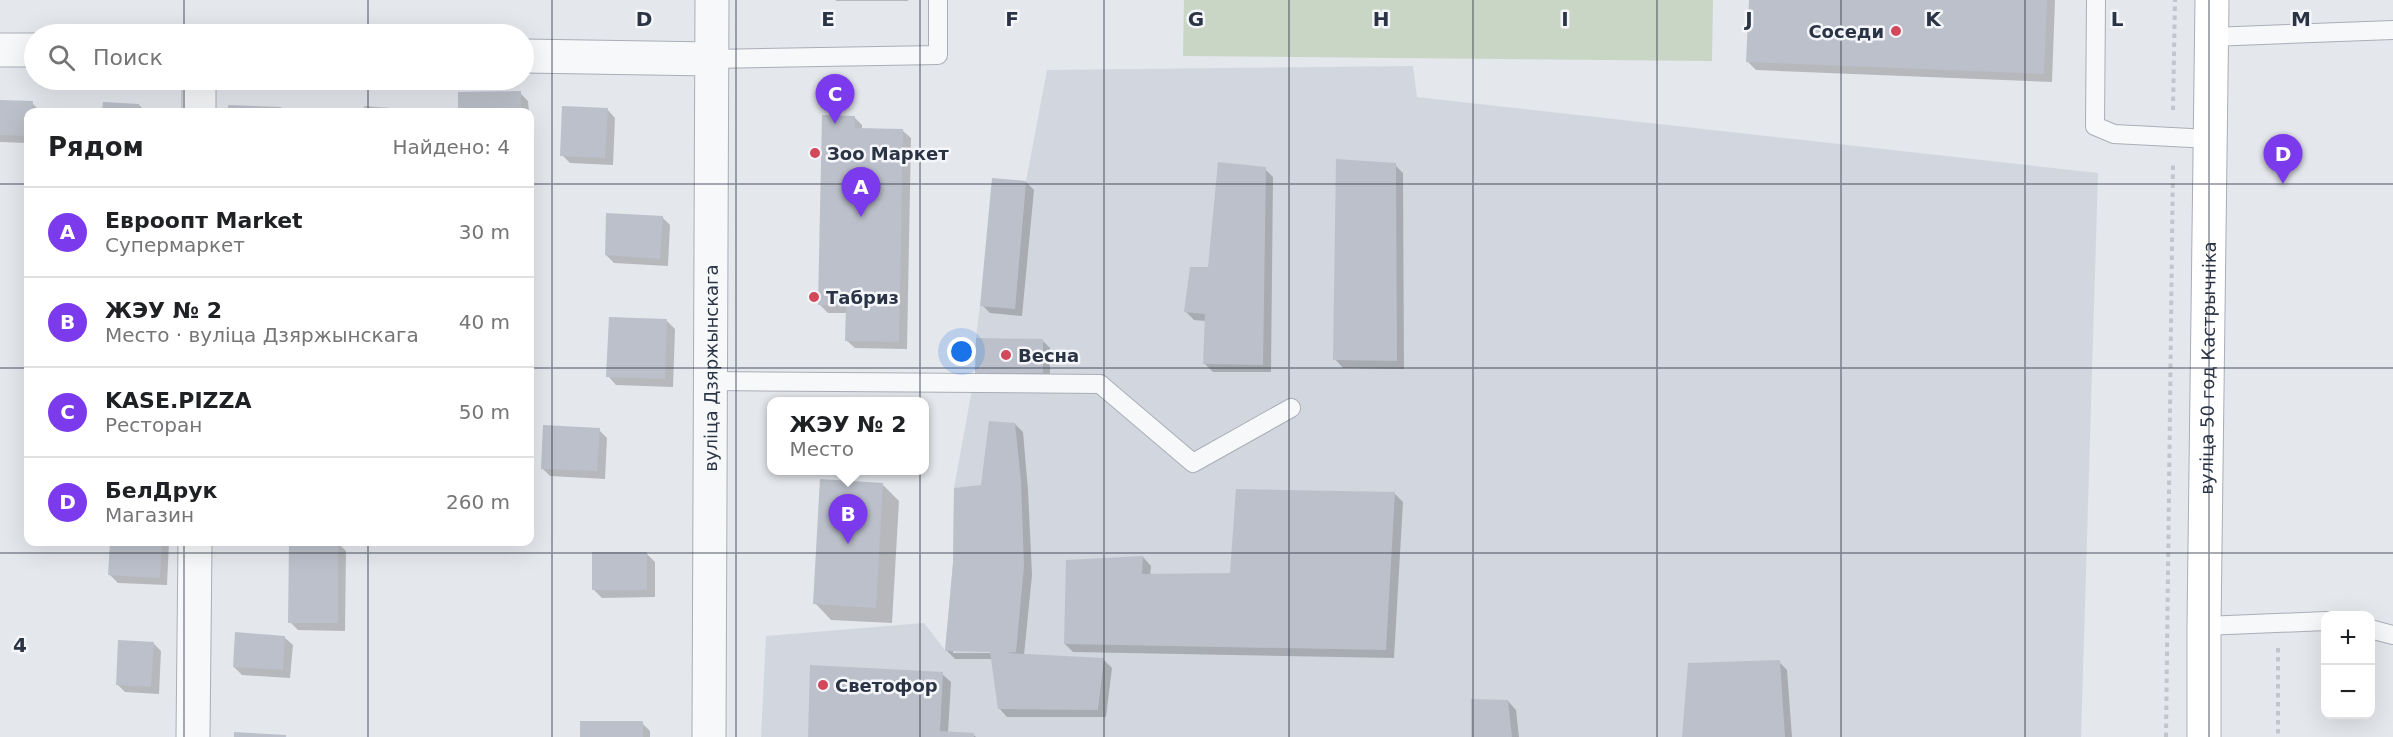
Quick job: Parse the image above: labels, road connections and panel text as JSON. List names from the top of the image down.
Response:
{
  "streets": {
    "main road": ["вуліца 50 год Кастрычніка"],
    "street": ["вуліца Дзяржынскага"]
  },
  "places": [
    "Соседи",
    "Зоо Маркет",
    "Табриз",
    "Весна",
    "Светофор"
  ],
  "page": {
    "search": "Поиск",
    "pins": [
      "C",
      "D",
      "A",
      "B"
    ],
    "heading": ["Рядом", "Найдено: 4"],
    "list": [
      {
        "mark": "A",
        "name": "Евроопт Market",
        "note": "Супермаркет",
        "value": "30 m"
      },
      {
        "mark": "B",
        "name": "ЖЭУ № 2",
        "note": "Место · вуліца Дзяржынскага",
        "value": "40 m"
      },
      {
        "mark": "C",
        "name": "KASE.PIZZA",
        "note": "Ресторан",
        "value": "50 m"
      },
      {
        "mark": "D",
        "name": "БелДрук",
        "note": "Магазин",
        "value": "260 m"
      }
    ],
    "popup": ["ЖЭУ № 2", "Место"],
    "map_buttons": ["+", "−"]
  },
  "grid": {
    "columns": [
      "D",
      "E",
      "F",
      "G",
      "H",
      "I",
      "J",
      "K",
      "L",
      "M"
    ],
    "rows": ["4"]
  }
}
